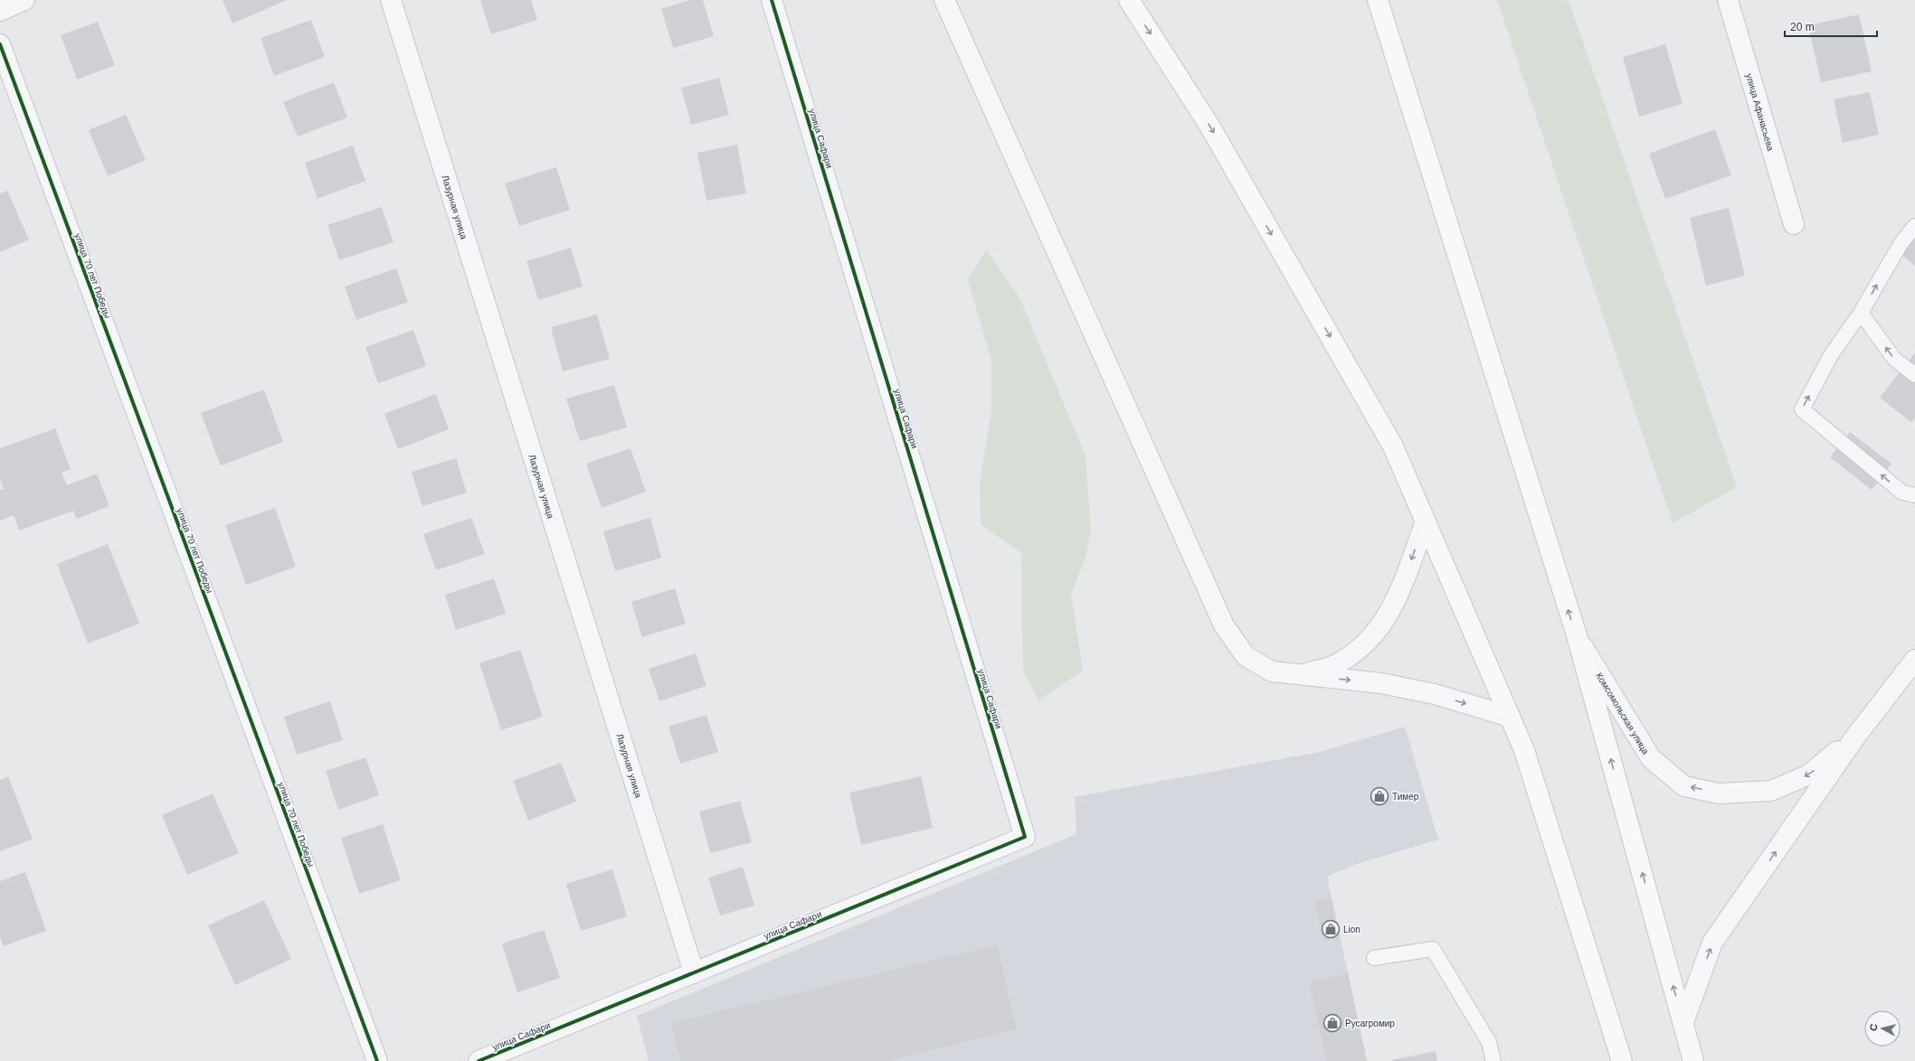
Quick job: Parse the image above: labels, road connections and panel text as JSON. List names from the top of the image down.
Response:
{
  "streets": {
    "street": [
      "улица Афанасьева",
      "улица Сафари",
      "Лазурная улица",
      "улица 70 лет Победы",
      "Комсомольская улица"
    ]
  },
  "crossings": [
    ["улица Сафари", "Лазурная улица"]
  ],
  "places": {
    "shop": ["Тимер", "Lion", "Русагромир"]
  },
  "scale_bar": "20 m",
  "north": "left"
}
